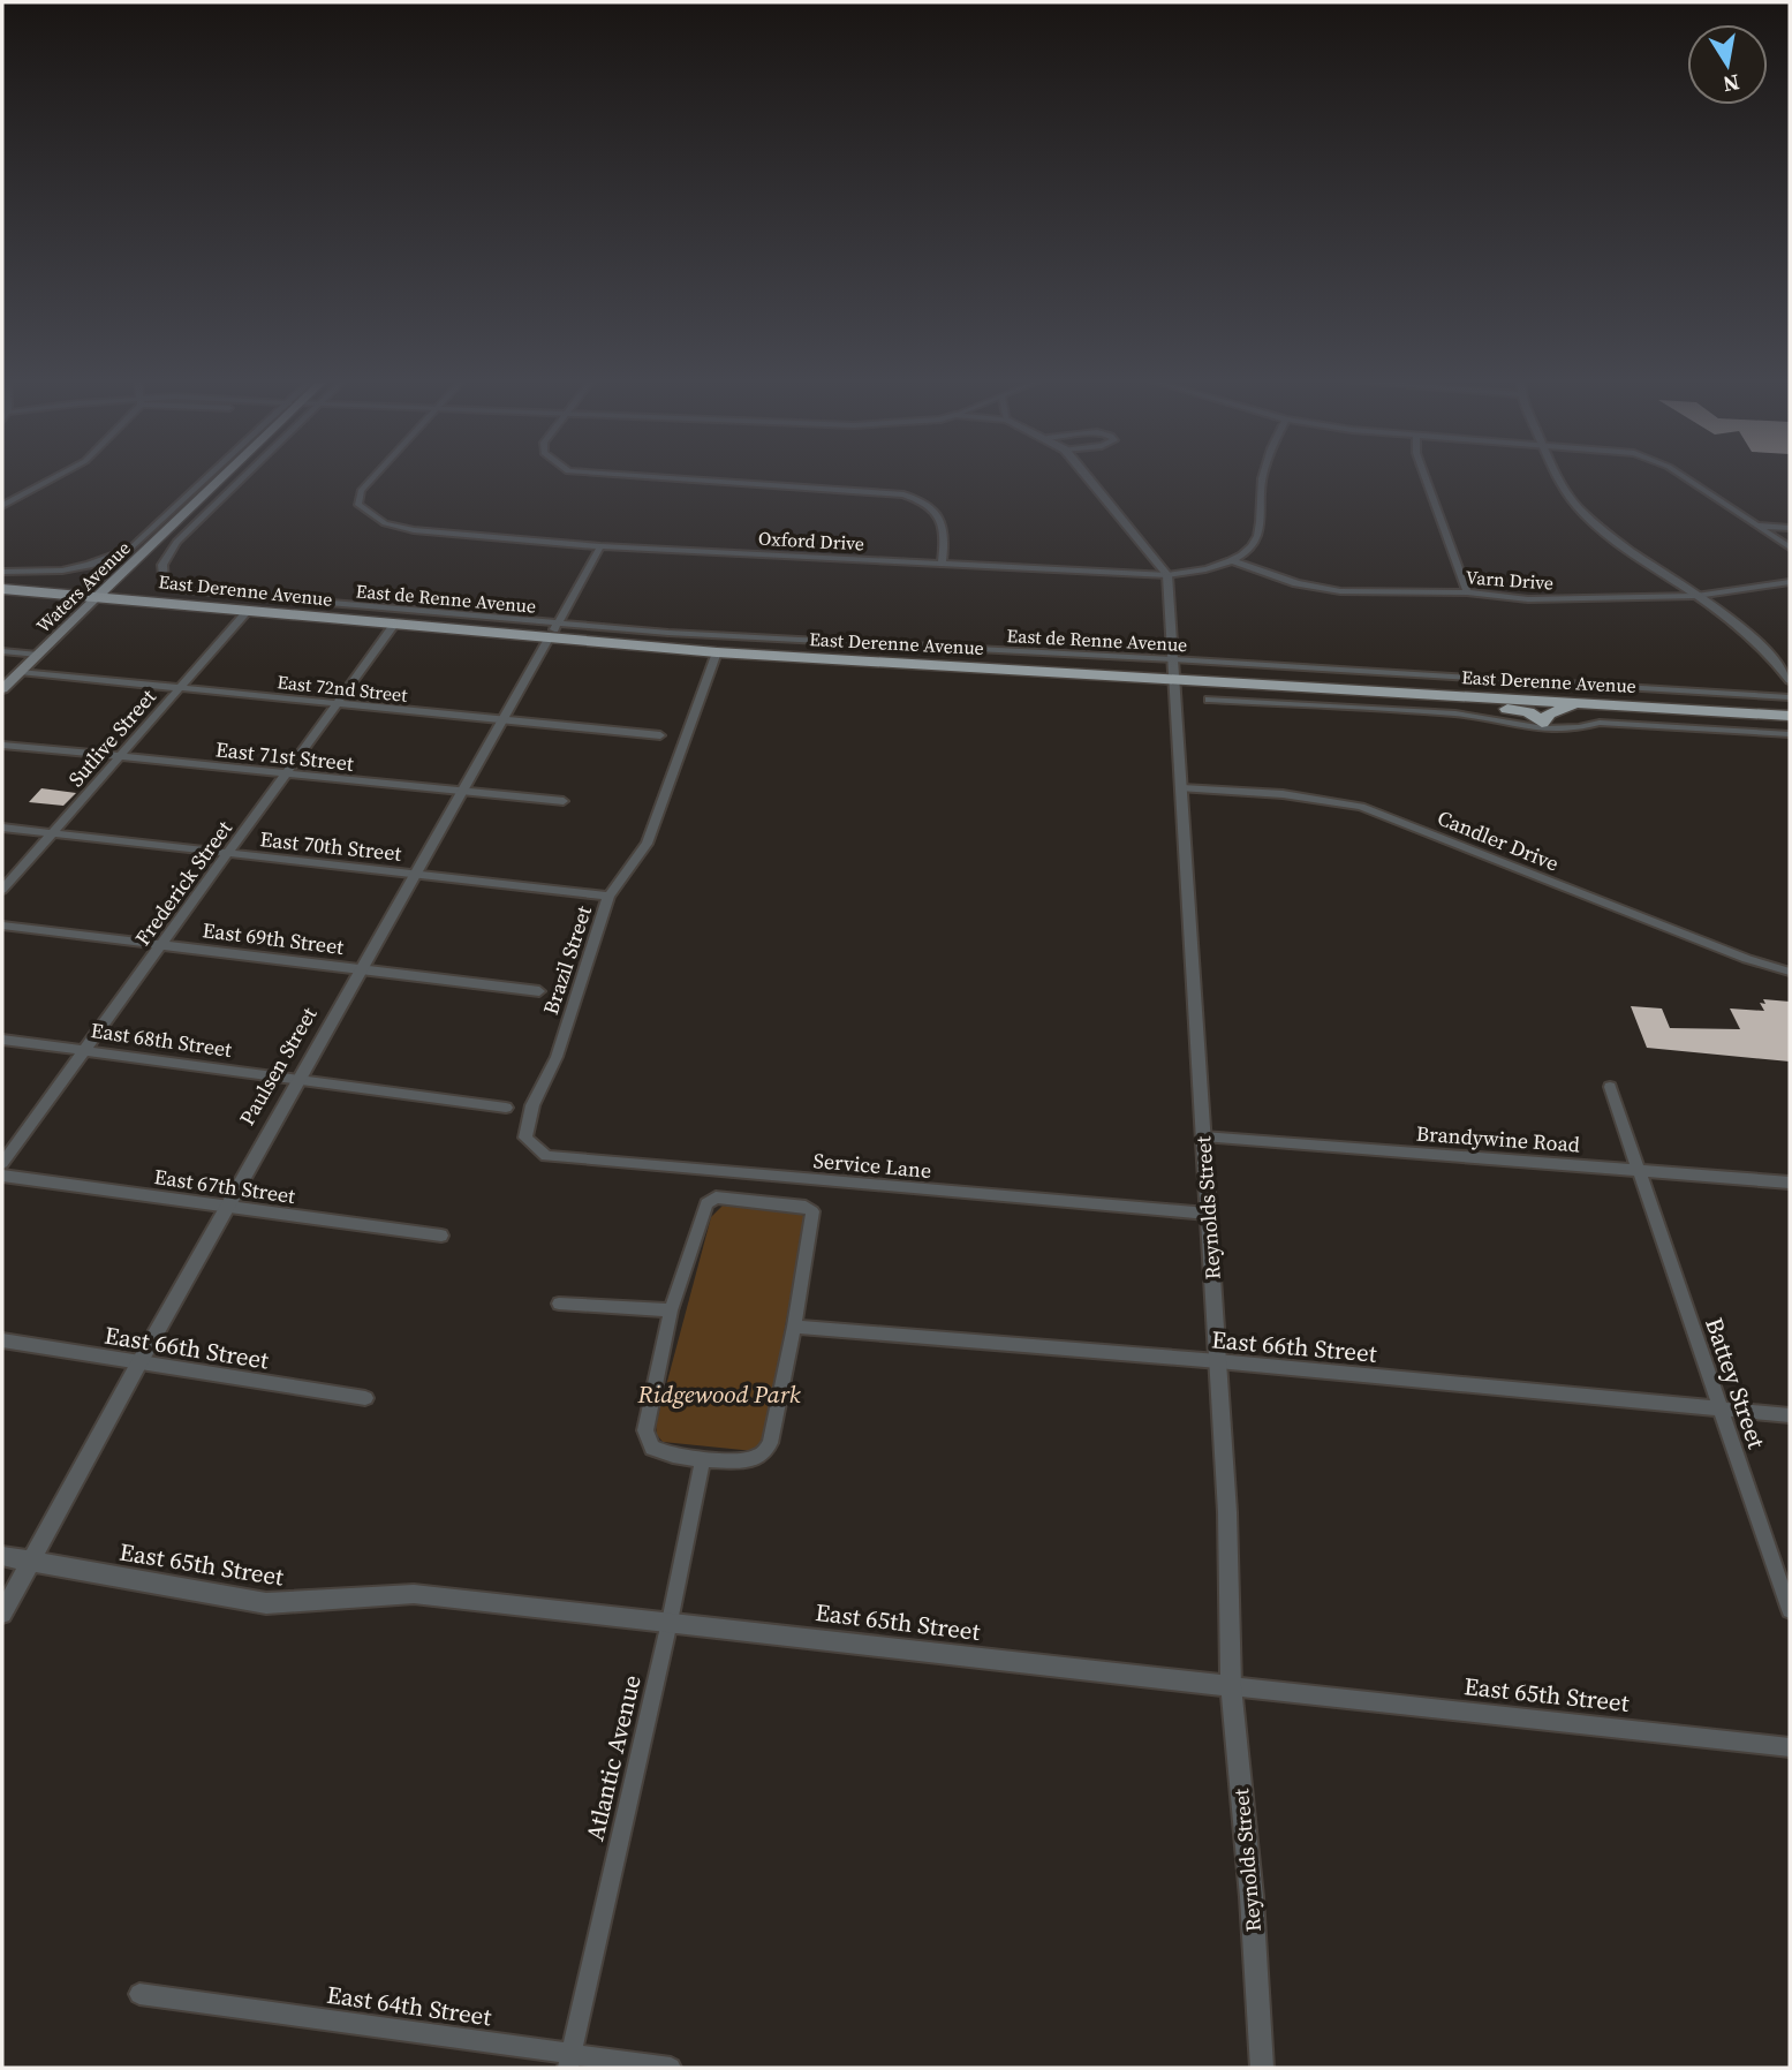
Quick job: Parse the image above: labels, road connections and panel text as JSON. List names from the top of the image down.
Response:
{
  "streets": {
    "highway": ["East Derenne Avenue"],
    "main road": ["Waters Avenue"],
    "street": [
      "Oxford Drive",
      "Varn Drive",
      "East de Renne Avenue",
      "East 72nd Street",
      "Sutlive Street",
      "East 71st Street",
      "Candler Drive",
      "East 70th Street",
      "Frederick Street",
      "East 69th Street",
      "Brazil Street",
      "East 68th Street",
      "Paulsen Street",
      "Brandywine Road",
      "Service Lane",
      "East 67th Street",
      "Reynolds Street",
      "East 66th Street",
      "Battey Street",
      "East 65th Street",
      "Atlantic Avenue",
      "East 64th Street"
    ]
  },
  "crossings": [
    ["Oxford Drive", "Varn Drive"],
    ["Oxford Drive", "Paulsen Street"],
    ["Oxford Drive", "Reynolds Street"],
    ["Waters Avenue", "East Derenne Avenue"],
    ["Waters Avenue", "East 72nd Street"],
    ["East Derenne Avenue", "Sutlive Street"],
    ["East Derenne Avenue", "Frederick Street"],
    ["East Derenne Avenue", "Brazil Street"],
    ["East Derenne Avenue", "Paulsen Street"],
    ["East Derenne Avenue", "Reynolds Street"],
    ["East de Renne Avenue", "Paulsen Street"],
    ["East de Renne Avenue", "Reynolds Street"],
    ["East 72nd Street", "Sutlive Street"],
    ["East 72nd Street", "Frederick Street"],
    ["East 72nd Street", "Paulsen Street"],
    ["Sutlive Street", "East 71st Street"],
    ["Sutlive Street", "East 70th Street"],
    ["East 71st Street", "Frederick Street"],
    ["East 71st Street", "Paulsen Street"],
    ["Candler Drive", "Reynolds Street"],
    ["East 70th Street", "Frederick Street"],
    ["East 70th Street", "Brazil Street"],
    ["East 70th Street", "Paulsen Street"],
    ["Frederick Street", "East 69th Street"],
    ["Frederick Street", "East 68th Street"],
    ["East 69th Street", "Paulsen Street"],
    ["Brazil Street", "Service Lane"],
    ["East 68th Street", "Paulsen Street"],
    ["Paulsen Street", "East 67th Street"],
    ["Paulsen Street", "East 66th Street"],
    ["Paulsen Street", "East 65th Street"],
    ["Brandywine Road", "Reynolds Street"],
    ["Brandywine Road", "Battey Street"],
    ["Service Lane", "Reynolds Street"],
    ["Reynolds Street", "East 66th Street"],
    ["Reynolds Street", "East 65th Street"],
    ["East 66th Street", "Battey Street"],
    ["East 65th Street", "Atlantic Avenue"],
    ["Atlantic Avenue", "East 64th Street"]
  ],
  "parks": ["Ridgewood Park"],
  "north": "bottom"
}
